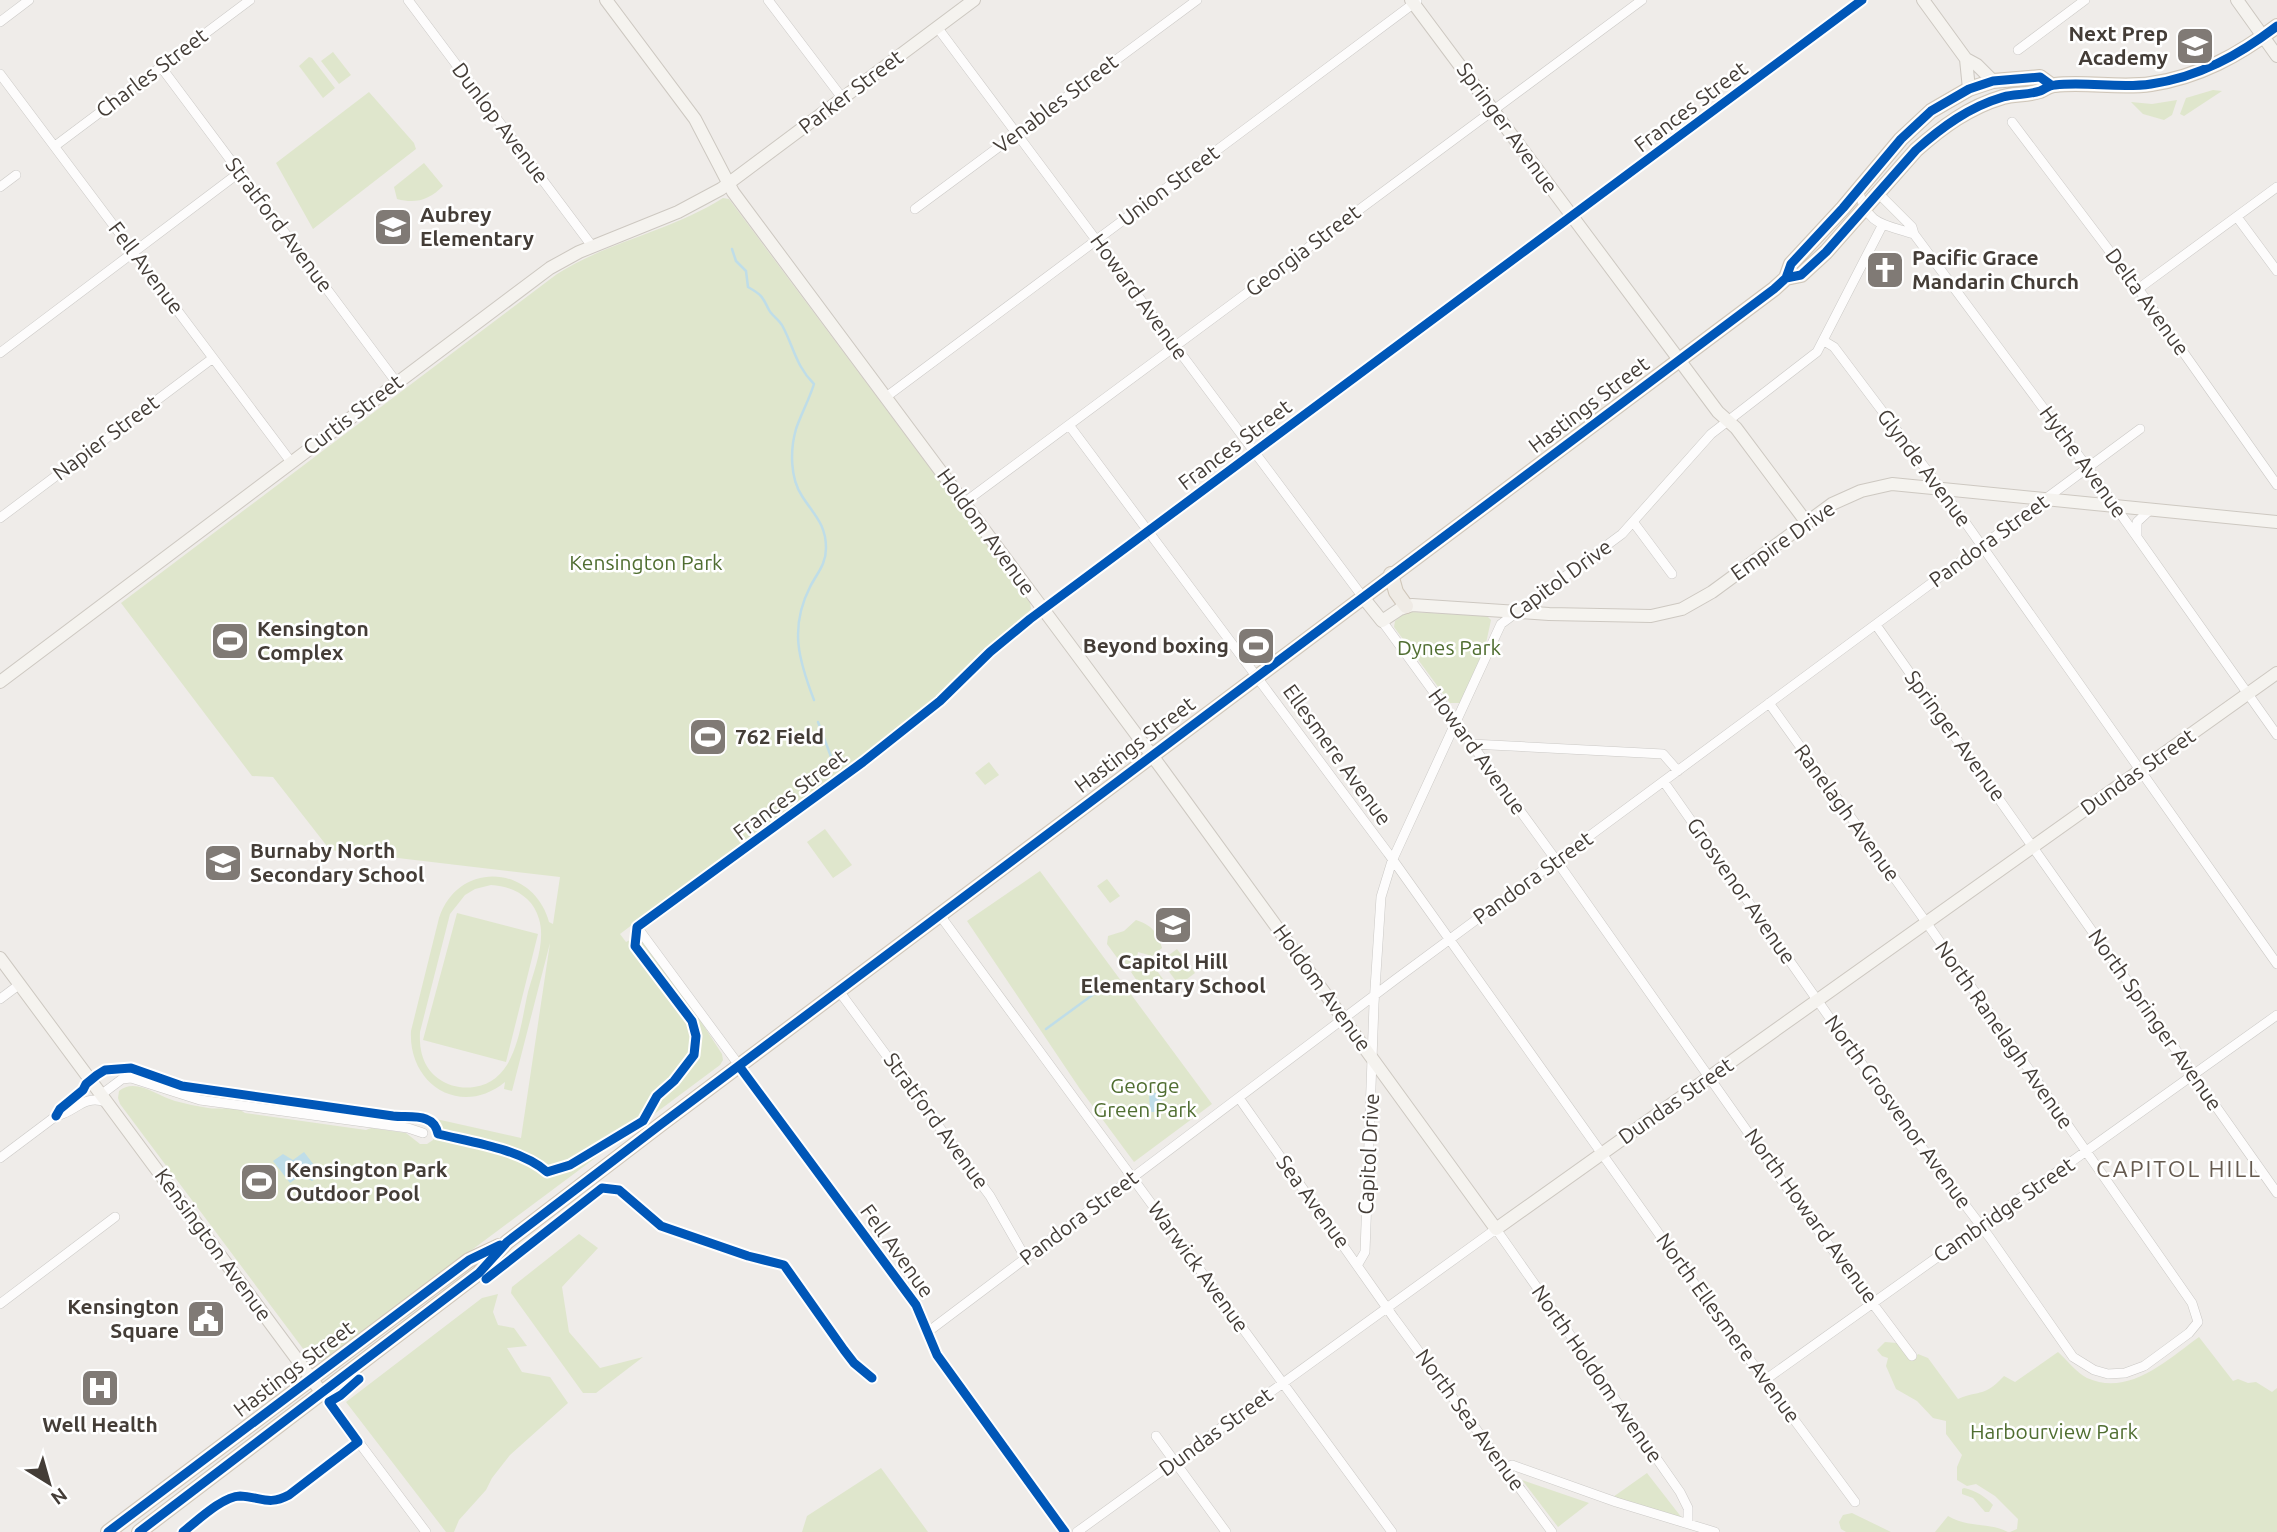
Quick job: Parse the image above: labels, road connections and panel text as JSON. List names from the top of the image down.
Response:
{
  "streets": {
    "main road": ["Hastings Street"],
    "street": [
      "Charles Street",
      "Parker Street",
      "Venables Street",
      "Frances Street",
      "Dunlop Avenue",
      "Springer Avenue",
      "Union Street",
      "Stratford Avenue",
      "Georgia Street",
      "Fell Avenue",
      "Howard Avenue",
      "Delta Avenue",
      "Curtis Street",
      "Napier Street",
      "Hythe Avenue",
      "Glynde Avenue",
      "Holdom Avenue",
      "Empire Drive",
      "Pandora Street",
      "Capitol Drive",
      "Ellesmere Avenue",
      "Dundas Street",
      "Ranelagh Avenue",
      "Grosvenor Avenue",
      "North Springer Avenue",
      "North Ranelagh Avenue",
      "North Grosvenor Avenue",
      "Sea Avenue",
      "Cambridge Street",
      "North Howard Avenue",
      "Kensington Avenue",
      "Warwick Avenue",
      "North Ellesmere Avenue",
      "North Holdom Avenue",
      "North Sea Avenue"
    ]
  },
  "crossings": [
    ["Charles Street", "Stratford Avenue"],
    ["Charles Street", "Fell Avenue"],
    ["Parker Street", "Howard Avenue"],
    ["Parker Street", "Curtis Street"],
    ["Parker Street", "Holdom Avenue"],
    ["Venables Street", "Howard Avenue"],
    ["Frances Street", "Springer Avenue"],
    ["Frances Street", "Fell Avenue"],
    ["Frances Street", "Howard Avenue"],
    ["Frances Street", "Holdom Avenue"],
    ["Frances Street", "Ellesmere Avenue"],
    ["Dunlop Avenue", "Curtis Street"],
    ["Springer Avenue", "Union Street"],
    ["Springer Avenue", "Georgia Street"],
    ["Springer Avenue", "Hastings Street"],
    ["Springer Avenue", "Empire Drive"],
    ["Springer Avenue", "Pandora Street"],
    ["Springer Avenue", "Capitol Drive"],
    ["Springer Avenue", "Dundas Street"],
    ["Springer Avenue", "North Springer Avenue"],
    ["Union Street", "Howard Avenue"],
    ["Union Street", "Holdom Avenue"],
    ["Stratford Avenue", "Hastings Street"],
    ["Stratford Avenue", "Curtis Street"],
    ["Stratford Avenue", "Pandora Street"],
    ["Georgia Street", "Howard Avenue"],
    ["Georgia Street", "Holdom Avenue"],
    ["Georgia Street", "Ellesmere Avenue"],
    ["Fell Avenue", "Hastings Street"],
    ["Fell Avenue", "Curtis Street"],
    ["Fell Avenue", "Napier Street"],
    ["Fell Avenue", "Pandora Street"],
    ["Howard Avenue", "Hastings Street"],
    ["Howard Avenue", "Pandora Street"],
    ["Howard Avenue", "Capitol Drive"],
    ["Howard Avenue", "Dundas Street"],
    ["Howard Avenue", "North Howard Avenue"],
    ["Hastings Street", "Hythe Avenue"],
    ["Hastings Street", "Holdom Avenue"],
    ["Hastings Street", "Ellesmere Avenue"],
    ["Hastings Street", "Kensington Avenue"],
    ["Hastings Street", "Warwick Avenue"],
    ["Curtis Street", "Holdom Avenue"],
    ["Hythe Avenue", "Empire Drive"],
    ["Hythe Avenue", "Pandora Street"],
    ["Hythe Avenue", "Dundas Street"],
    ["Glynde Avenue", "Empire Drive"],
    ["Glynde Avenue", "Pandora Street"],
    ["Glynde Avenue", "Capitol Drive"],
    ["Glynde Avenue", "Dundas Street"],
    ["Holdom Avenue", "Pandora Street"],
    ["Holdom Avenue", "Capitol Drive"],
    ["Holdom Avenue", "Dundas Street"],
    ["Holdom Avenue", "North Holdom Avenue"],
    ["Empire Drive", "Pandora Street"],
    ["Empire Drive", "Capitol Drive"],
    ["Pandora Street", "Capitol Drive"],
    ["Pandora Street", "Ellesmere Avenue"],
    ["Pandora Street", "Ranelagh Avenue"],
    ["Pandora Street", "Grosvenor Avenue"],
    ["Pandora Street", "Sea Avenue"],
    ["Pandora Street", "Warwick Avenue"],
    ["Capitol Drive", "Ellesmere Avenue"],
    ["Capitol Drive", "Sea Avenue"],
    ["Ellesmere Avenue", "Dundas Street"],
    ["Ellesmere Avenue", "North Ellesmere Avenue"],
    ["Dundas Street", "Ranelagh Avenue"],
    ["Dundas Street", "Grosvenor Avenue"],
    ["Dundas Street", "North Springer Avenue"],
    ["Dundas Street", "North Ranelagh Avenue"],
    ["Dundas Street", "North Grosvenor Avenue"],
    ["Dundas Street", "Sea Avenue"],
    ["Dundas Street", "North Howard Avenue"],
    ["Dundas Street", "Warwick Avenue"],
    ["Dundas Street", "North Ellesmere Avenue"],
    ["Dundas Street", "North Holdom Avenue"],
    ["Dundas Street", "North Sea Avenue"],
    ["Ranelagh Avenue", "North Ranelagh Avenue"],
    ["Grosvenor Avenue", "North Grosvenor Avenue"],
    ["North Springer Avenue", "Cambridge Street"],
    ["North Ranelagh Avenue", "North Grosvenor Avenue"],
    ["North Ranelagh Avenue", "Cambridge Street"],
    ["North Grosvenor Avenue", "Cambridge Street"],
    ["Sea Avenue", "North Sea Avenue"],
    ["Cambridge Street", "North Howard Avenue"],
    ["Cambridge Street", "North Ellesmere Avenue"]
  ],
  "districts": ["CAPITOL HILL"],
  "parks": [
    "Kensington Park",
    "Dynes Park",
    "George Green Park",
    "Harbourview Park"
  ],
  "places": {
    "school or university": [
      "Next Prep Academy",
      "Aubrey Elementary",
      "Burnaby North Secondary School",
      "Capitol Hill Elementary School"
    ],
    "church": ["Pacific Grace Mandarin Church"],
    "sports": [
      "Kensington Complex",
      "Beyond boxing",
      "762 Field",
      "Kensington Park Outdoor Pool"
    ],
    "public building": ["Kensington Square"],
    "hospital": ["Well Health"]
  },
  "north": "bottom right"
}
